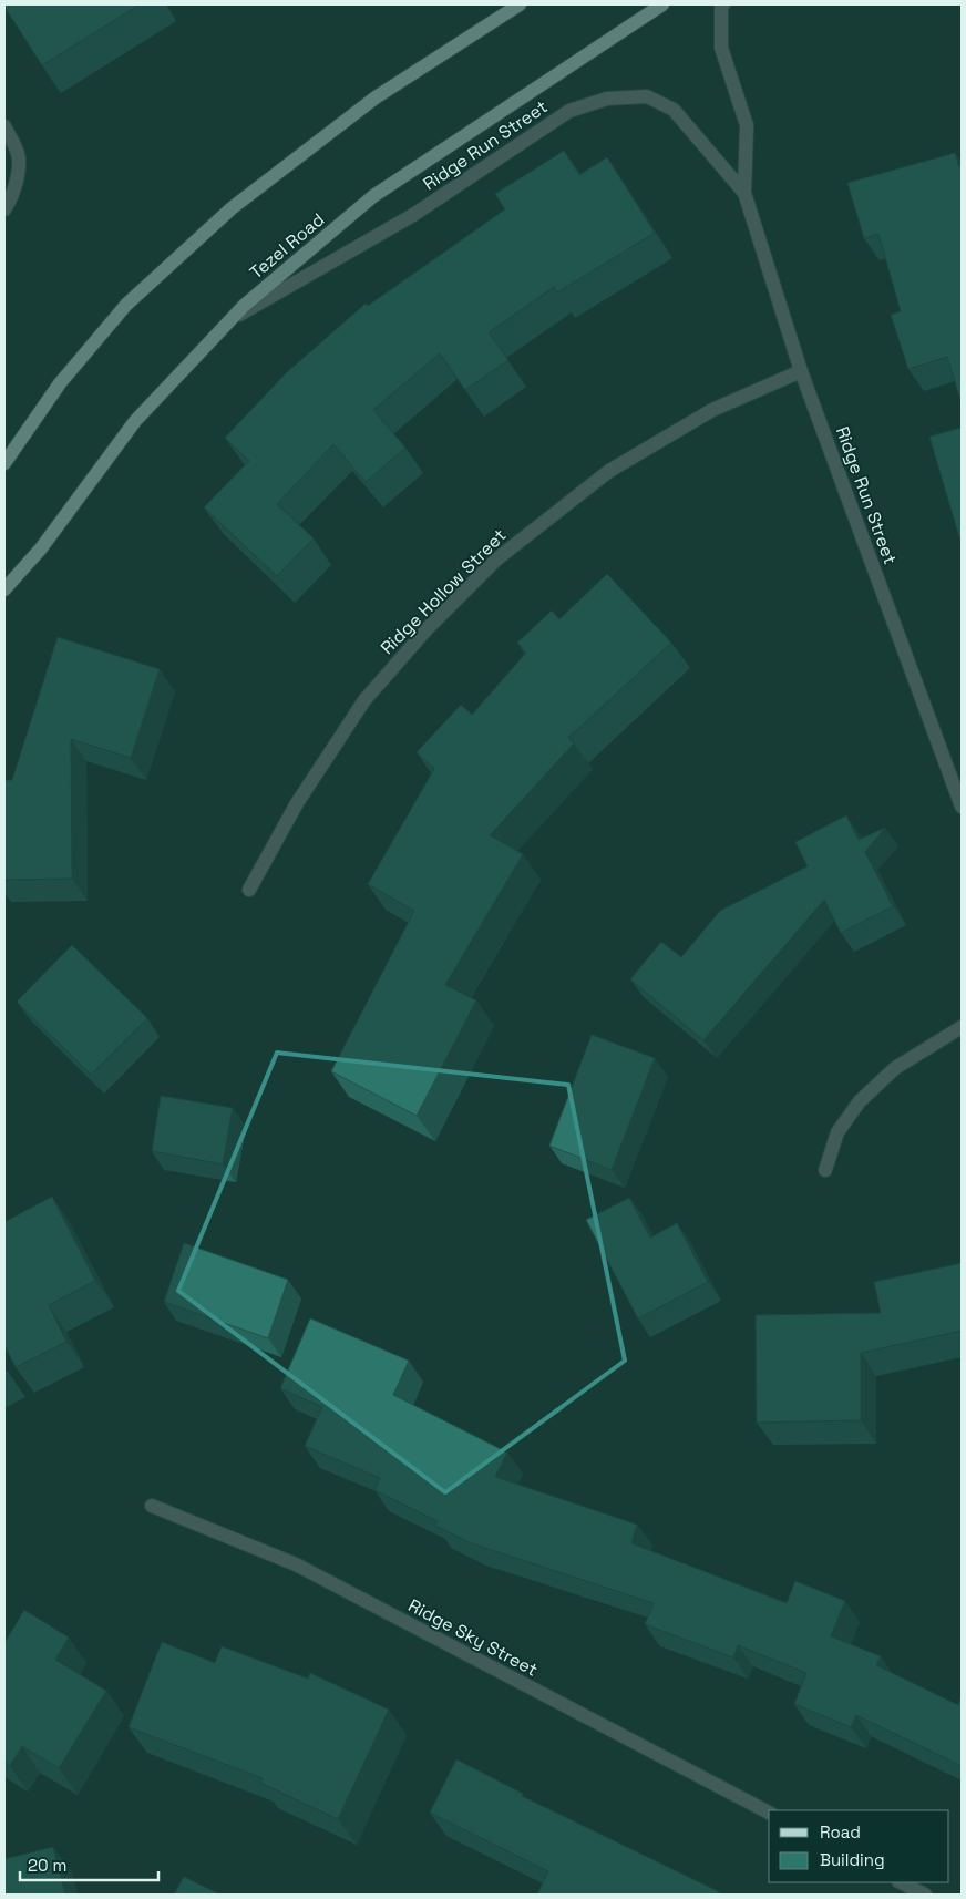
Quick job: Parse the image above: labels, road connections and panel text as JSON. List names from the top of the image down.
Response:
{
  "streets": {
    "main road": ["Tezel Road"],
    "street": ["Ridge Run Street", "Ridge Hollow Street", "Ridge Sky Street"]
  },
  "crossings": [
    ["Ridge Run Street", "Tezel Road"],
    ["Ridge Run Street", "Ridge Hollow Street"]
  ],
  "legend": ["Road", "Building"],
  "scale_bar": "20 m"
}
